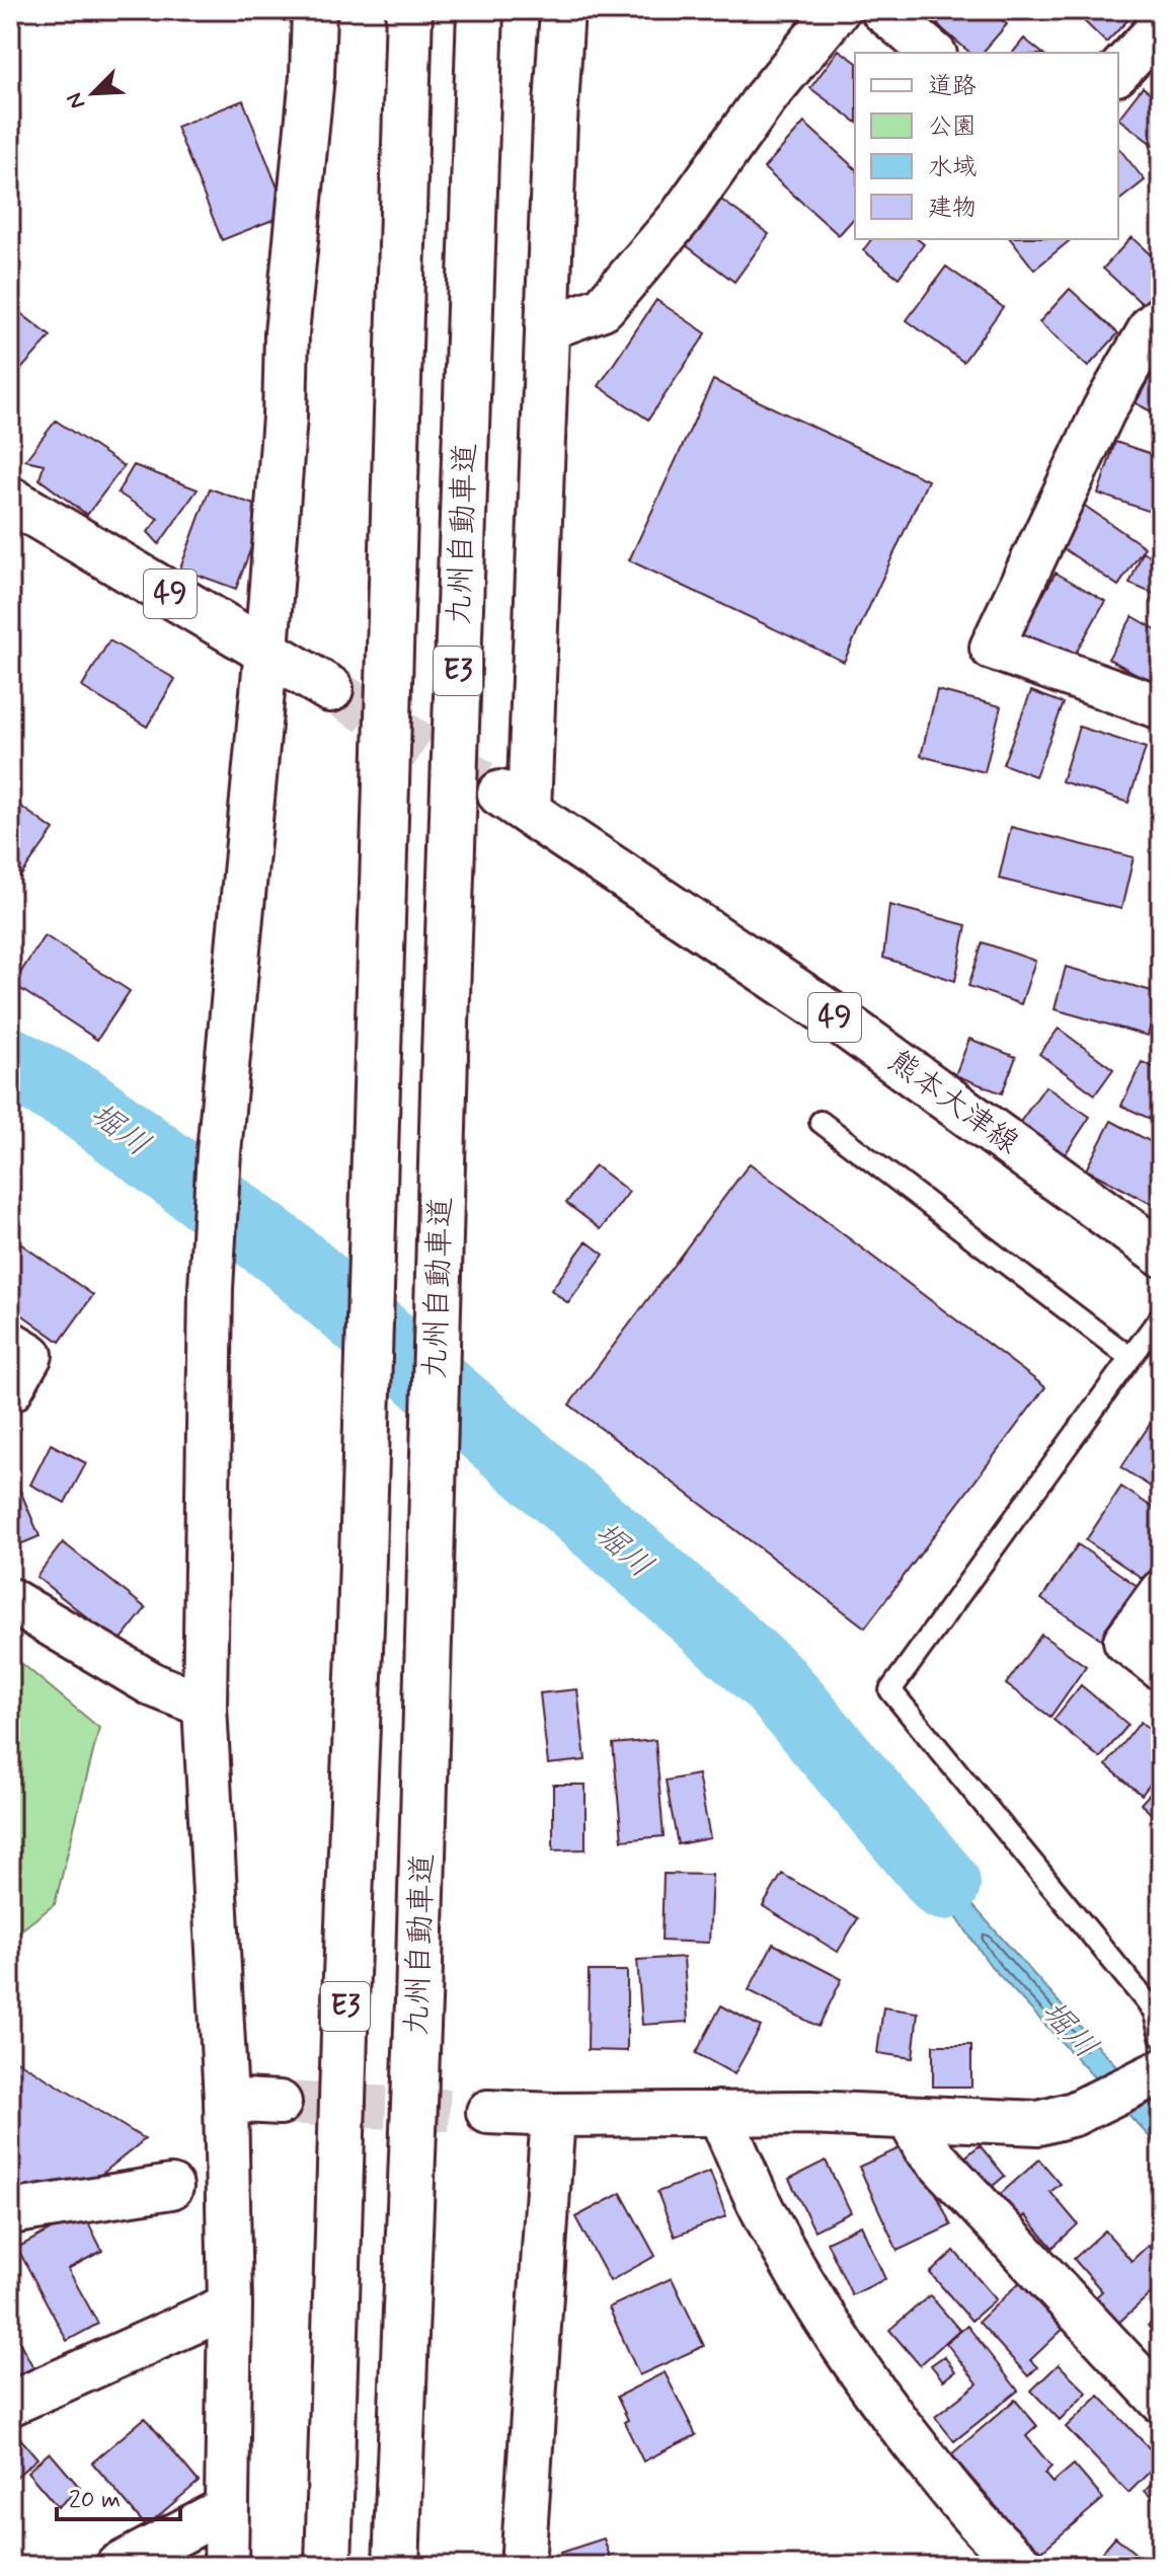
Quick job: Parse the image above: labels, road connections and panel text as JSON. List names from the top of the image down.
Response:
{
  "streets": {
    "main road": [
      "九州自動車道",
      "49",
      "E3",
      "熊本大津線"
    ]
  },
  "water": ["堀川"],
  "legend": [
    "道路",
    "公園",
    "水域",
    "建物"
  ],
  "scale_bar": "20 m",
  "north": "bottom left"
}
